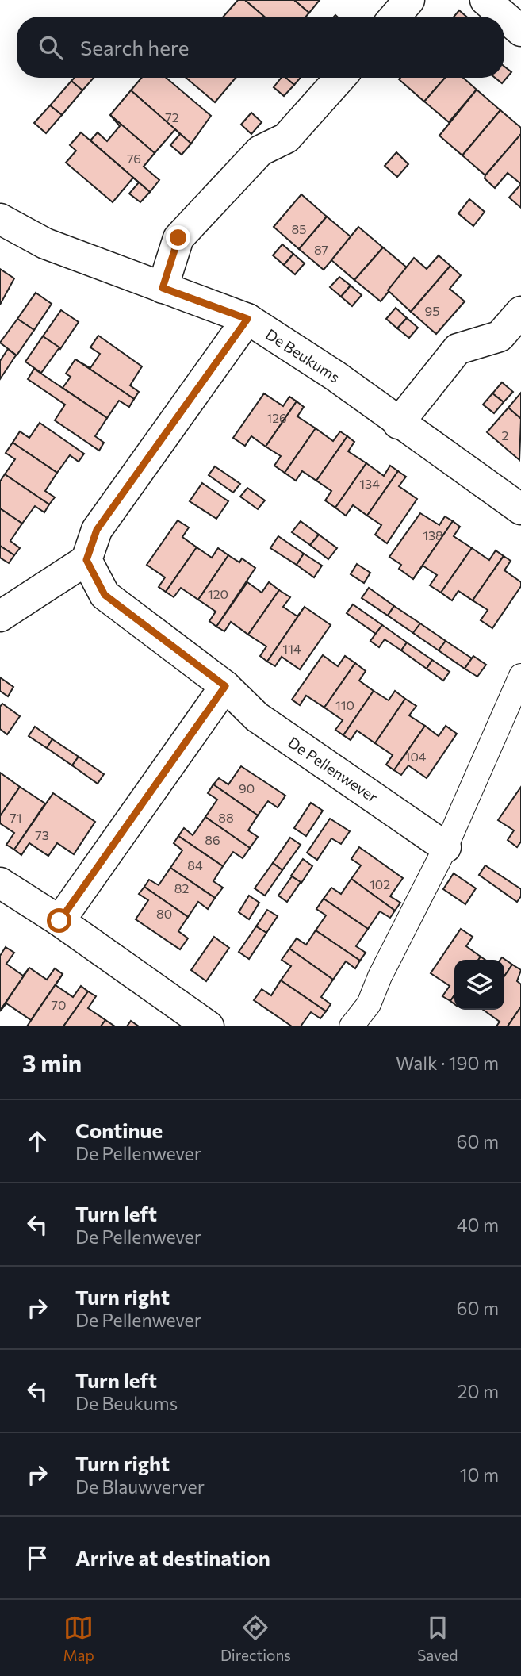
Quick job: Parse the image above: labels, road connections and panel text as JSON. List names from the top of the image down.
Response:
{
  "streets": {
    "street": ["De Beukums", "De Pellenwever"]
  },
  "house_numbers": [
    "72",
    "76",
    "85",
    "87",
    "95",
    "126",
    "2",
    "134",
    "138",
    "120",
    "114",
    "110",
    "104",
    "90",
    "71",
    "88",
    "73",
    "86",
    "84",
    "102",
    "82",
    "80",
    "70"
  ],
  "page": {
    "search": "Search here",
    "heading": ["3 min", "Walk · 190 m"],
    "list": [
      ["Continue", "De Pellenwever", "60 m"],
      ["Turn left", "De Pellenwever", "40 m"],
      ["Turn right", "De Pellenwever", "60 m"],
      ["Turn left", "De Beukums", "20 m"],
      ["Turn right", "De Blauwverver", "10 m"],
      "Arrive at destination"
    ],
    "nav": ["Map", "Directions", "Saved"]
  }
}
